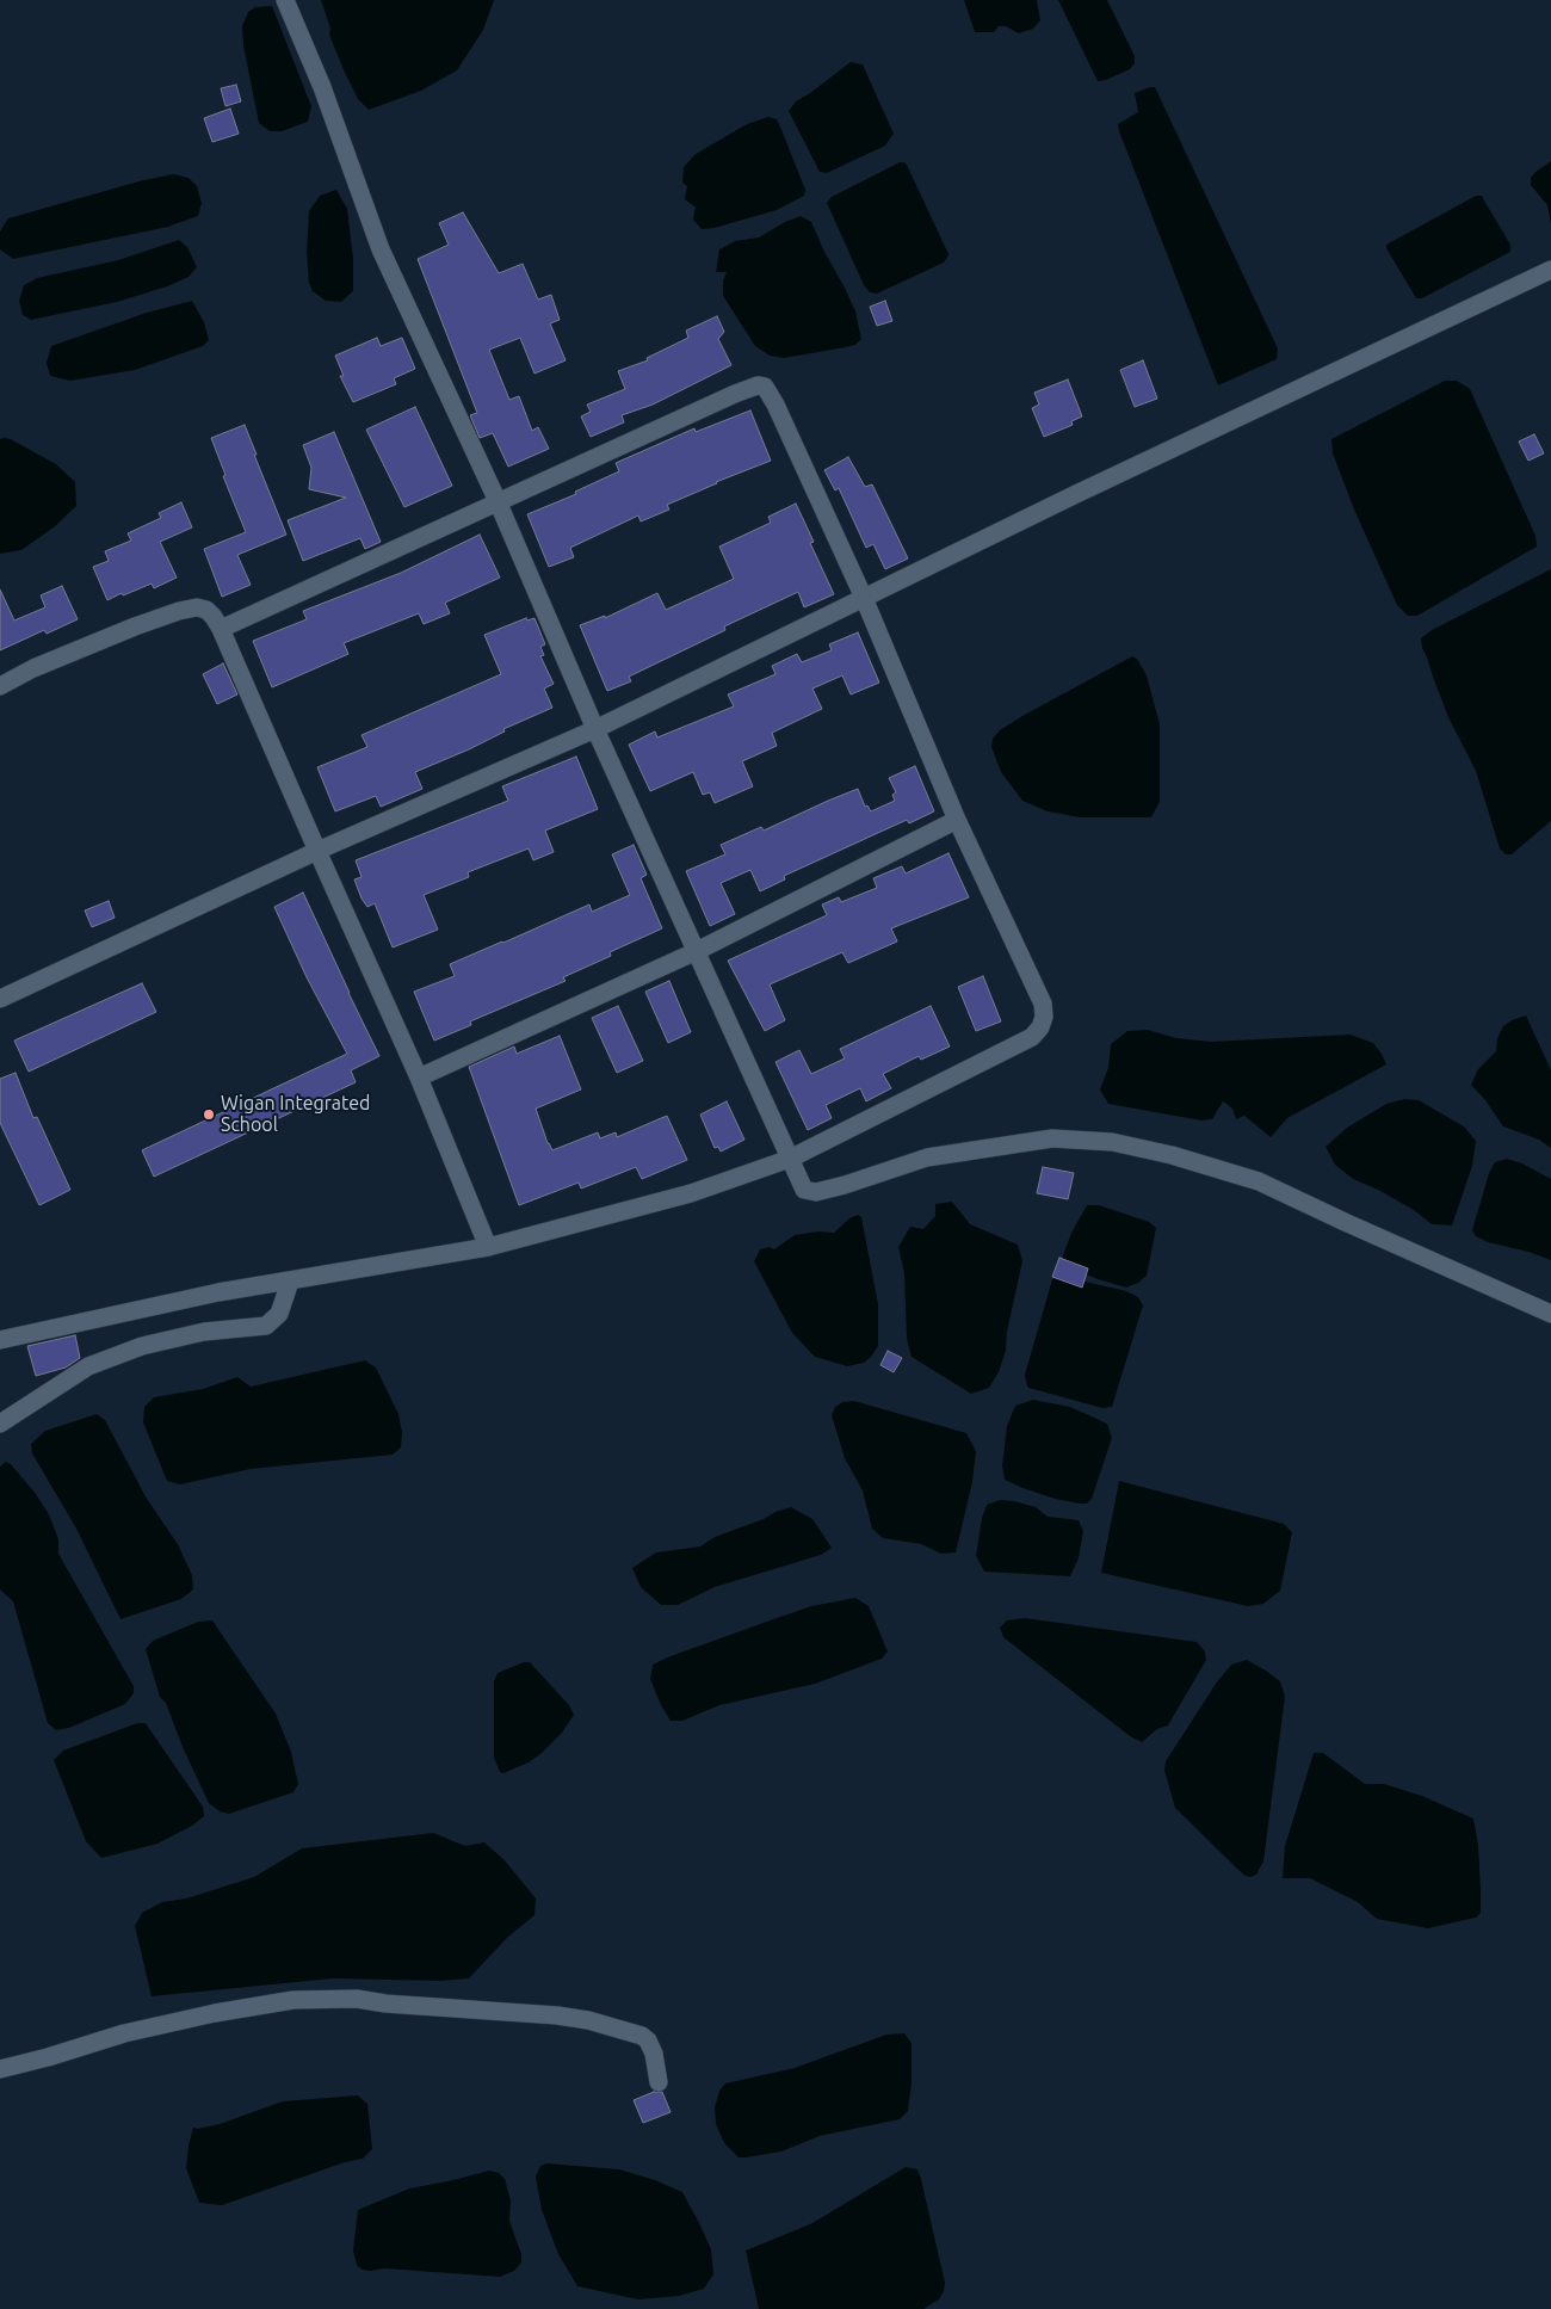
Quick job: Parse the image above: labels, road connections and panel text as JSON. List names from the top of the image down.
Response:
{
  "places": ["Wigan Integrated School"]
}
